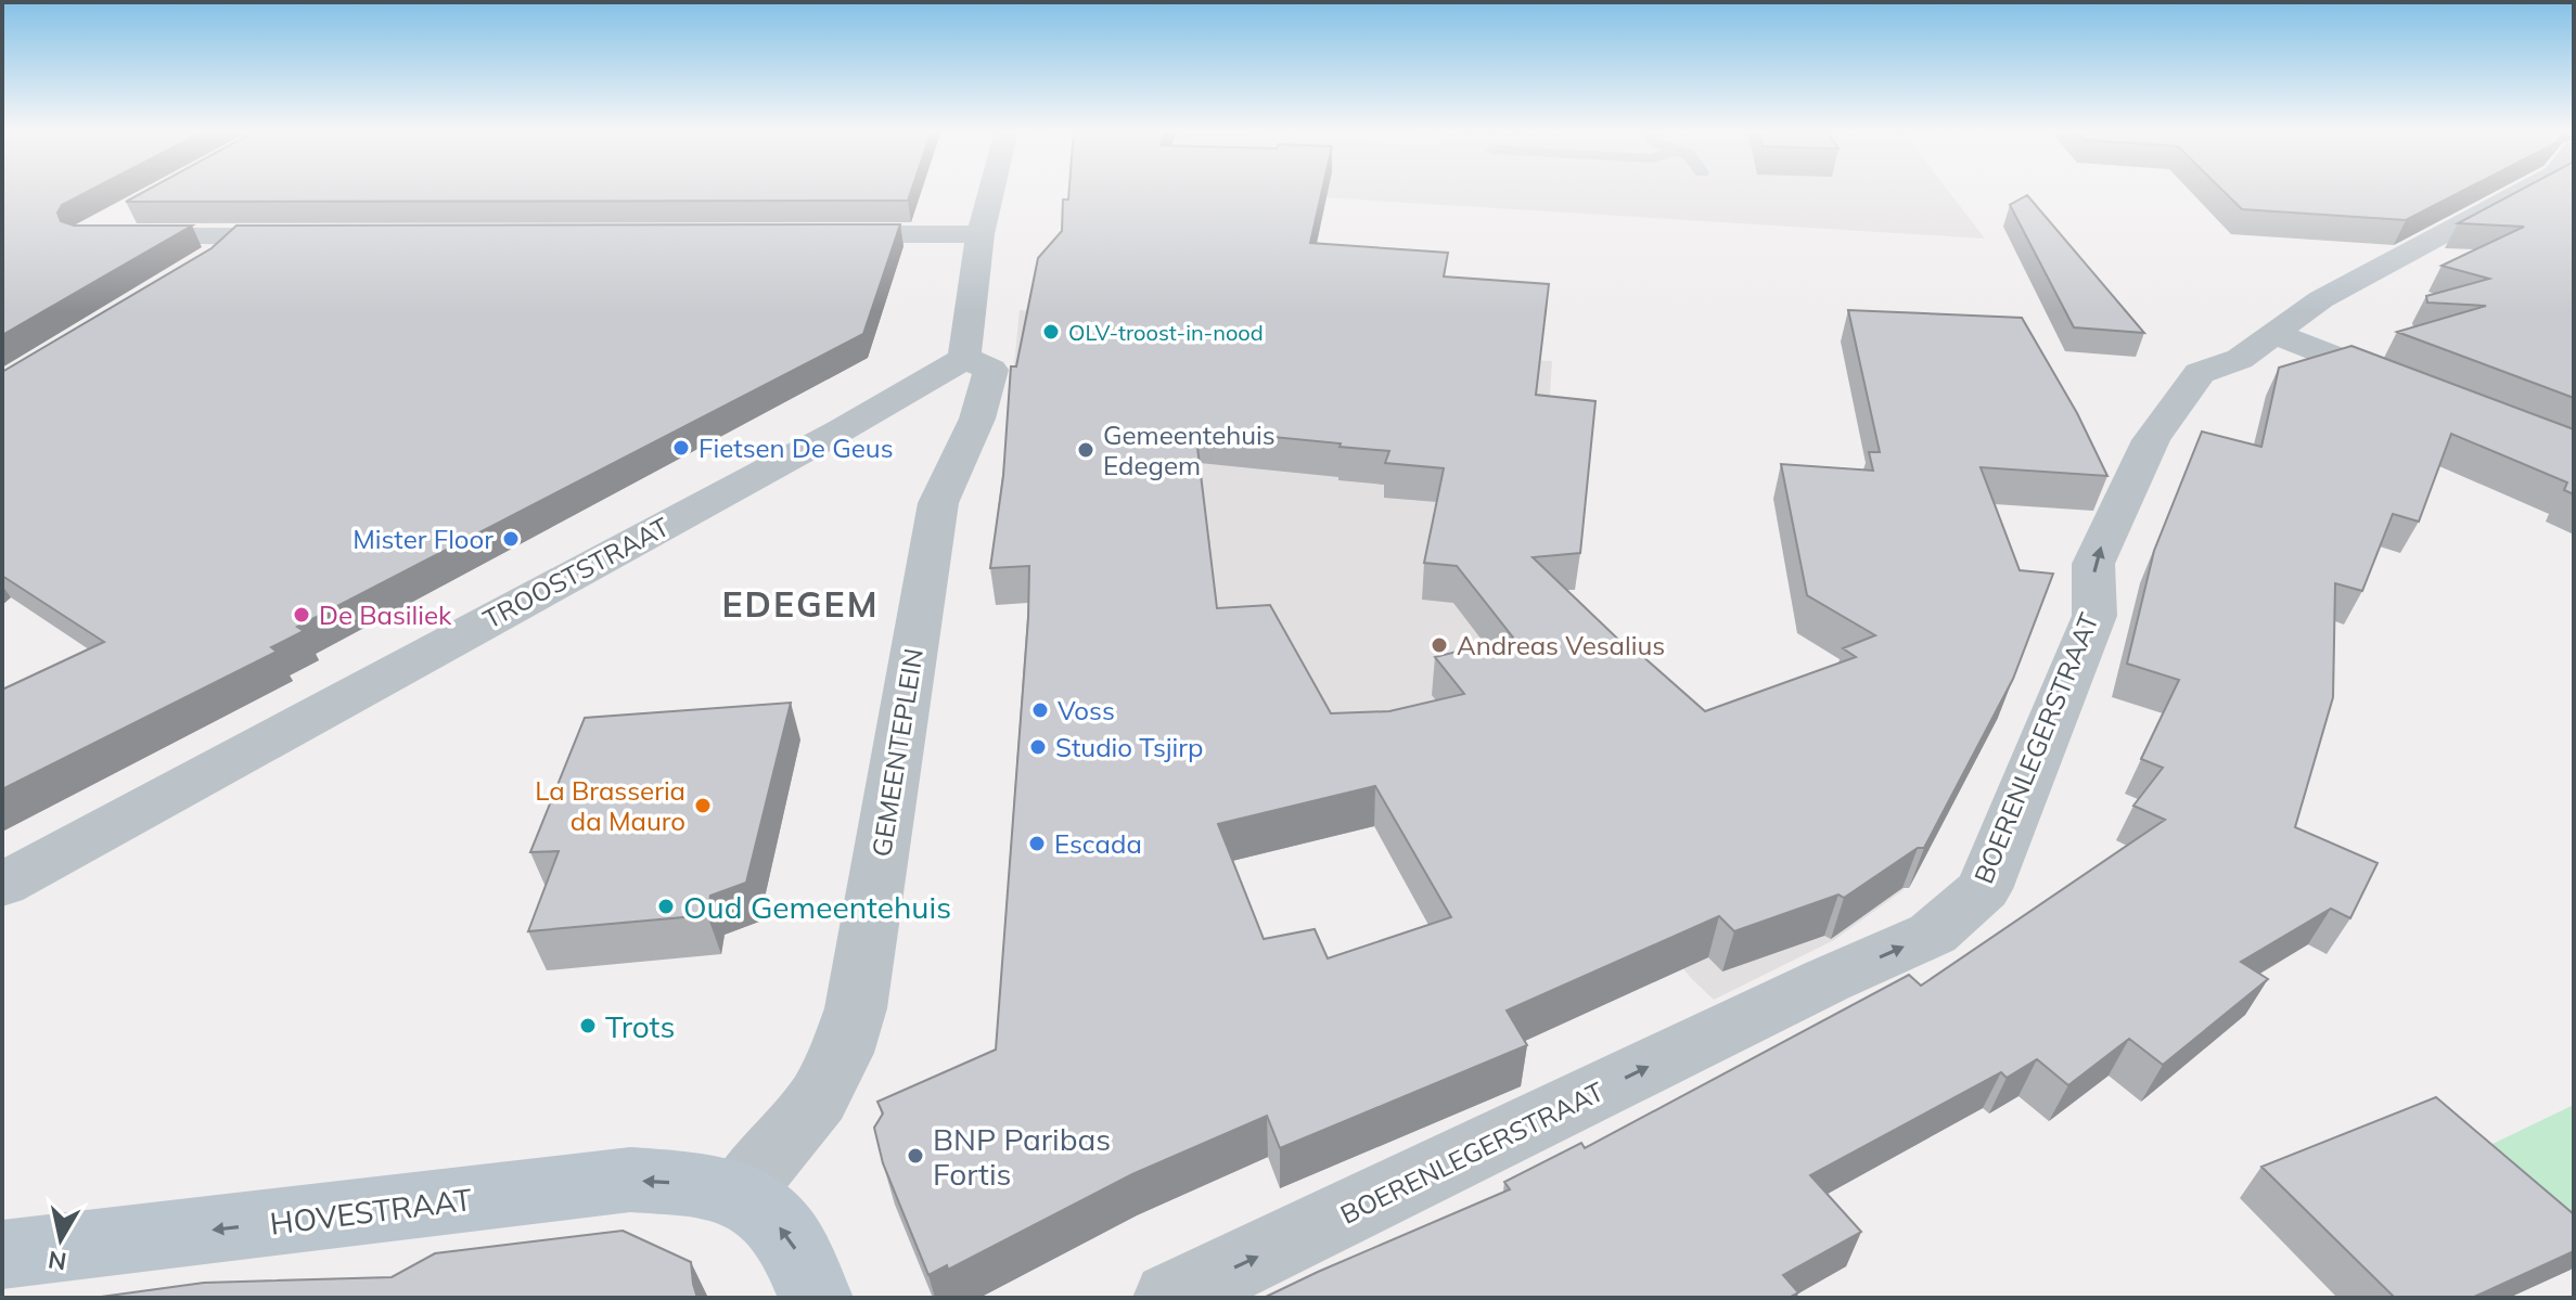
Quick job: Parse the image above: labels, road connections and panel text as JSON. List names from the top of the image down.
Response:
{
  "streets": {
    "street": [
      "TROOSTSTRAAT",
      "BOERENLEGERSTRAAT",
      "GEMEENTEPLEIN",
      "HOVESTRAAT"
    ]
  },
  "crossings": [
    ["TROOSTSTRAAT", "GEMEENTEPLEIN"],
    ["GEMEENTEPLEIN", "HOVESTRAAT"]
  ],
  "one_way": ["BOERENLEGERSTRAAT", "HOVESTRAAT"],
  "districts": ["EDEGEM"],
  "places": [
    "OLV-troost-in-nood",
    "Fietsen De Geus",
    "Gemeentehuis Edegem",
    "Mister Floor",
    "De Basiliek",
    "Andreas Vesalius",
    "Voss",
    "Studio Tsjirp",
    "La Brasseria da Mauro",
    "Escada",
    "Oud Gemeentehuis",
    "Trots",
    "BNP Paribas Fortis"
  ],
  "north": "bottom"
}
